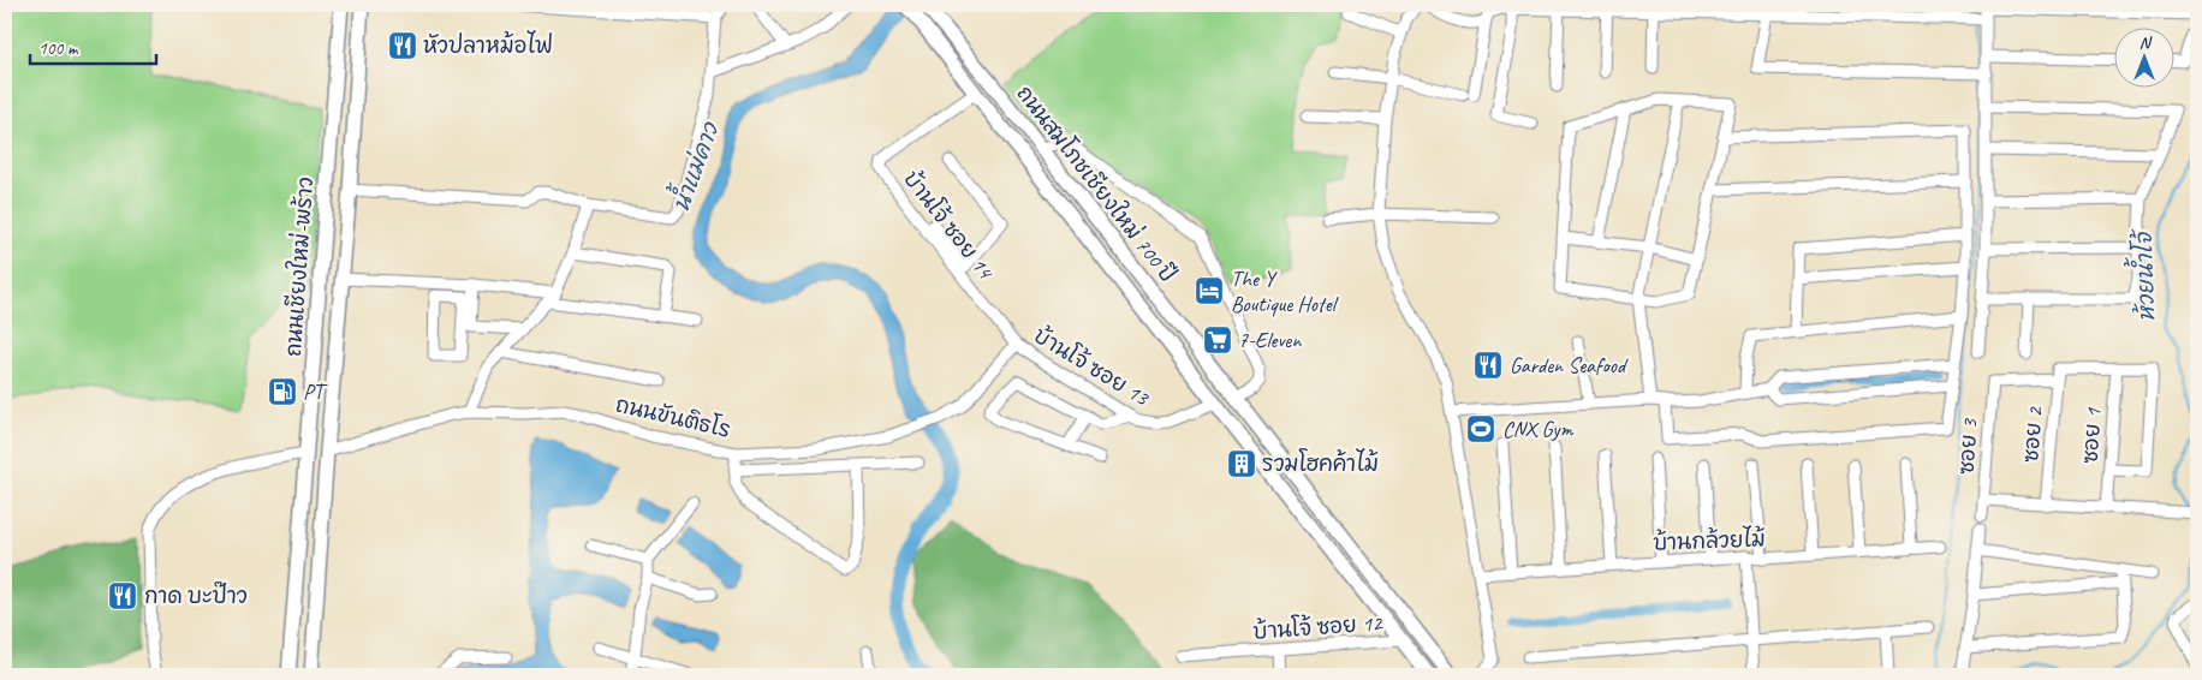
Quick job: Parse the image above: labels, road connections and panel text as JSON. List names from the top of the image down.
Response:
{
  "streets": {
    "main road": ["ถนนสมโภชเชียงใหม่ 700 ปี", "ถนนเชียงใหม่-พร้าว"],
    "street": [
      "บ้านโจ้ ซอย 14",
      "บ้านโจ้ ซอย 13",
      "ถนนขันติธโร",
      "ซอย 2",
      "ซอย 1",
      "ซอย 3",
      "บ้านกล้วยไม้",
      "บ้านโจ้ ซอย 12"
    ]
  },
  "crossings": [
    ["ถนนสมโภชเชียงใหม่ 700 ปี", "บ้านโจ้ ซอย 14"],
    ["ถนนสมโภชเชียงใหม่ 700 ปี", "บ้านโจ้ ซอย 13"],
    ["ถนนสมโภชเชียงใหม่ 700 ปี", "บ้านโจ้ ซอย 12"],
    ["บ้านโจ้ ซอย 14", "บ้านโจ้ ซอย 13"],
    ["บ้านโจ้ ซอย 14", "ถนนขันติธโร"],
    ["ถนนเชียงใหม่-พร้าว", "ถนนขันติธโร"],
    ["บ้านโจ้ ซอย 13", "ถนนขันติธโร"],
    ["ซอย 2", "ซอย 3"]
  ],
  "water": ["น้ำแม่คาว", "ห้วยน้ำโจ้"],
  "places": {
    "restaurant": ["หัวปลาหม้อไฟ", "Garden Seafood", "กาด บะป๊าว"],
    "hotel": ["The Y Boutique Hotel"],
    "supermarket": ["7-Eleven"],
    "fuel station": ["PT"],
    "sports": ["CNX Gym"],
    "building": ["รวมโฮคค้าไม้"]
  },
  "scale_bar": "100 m",
  "north": "top"
}
